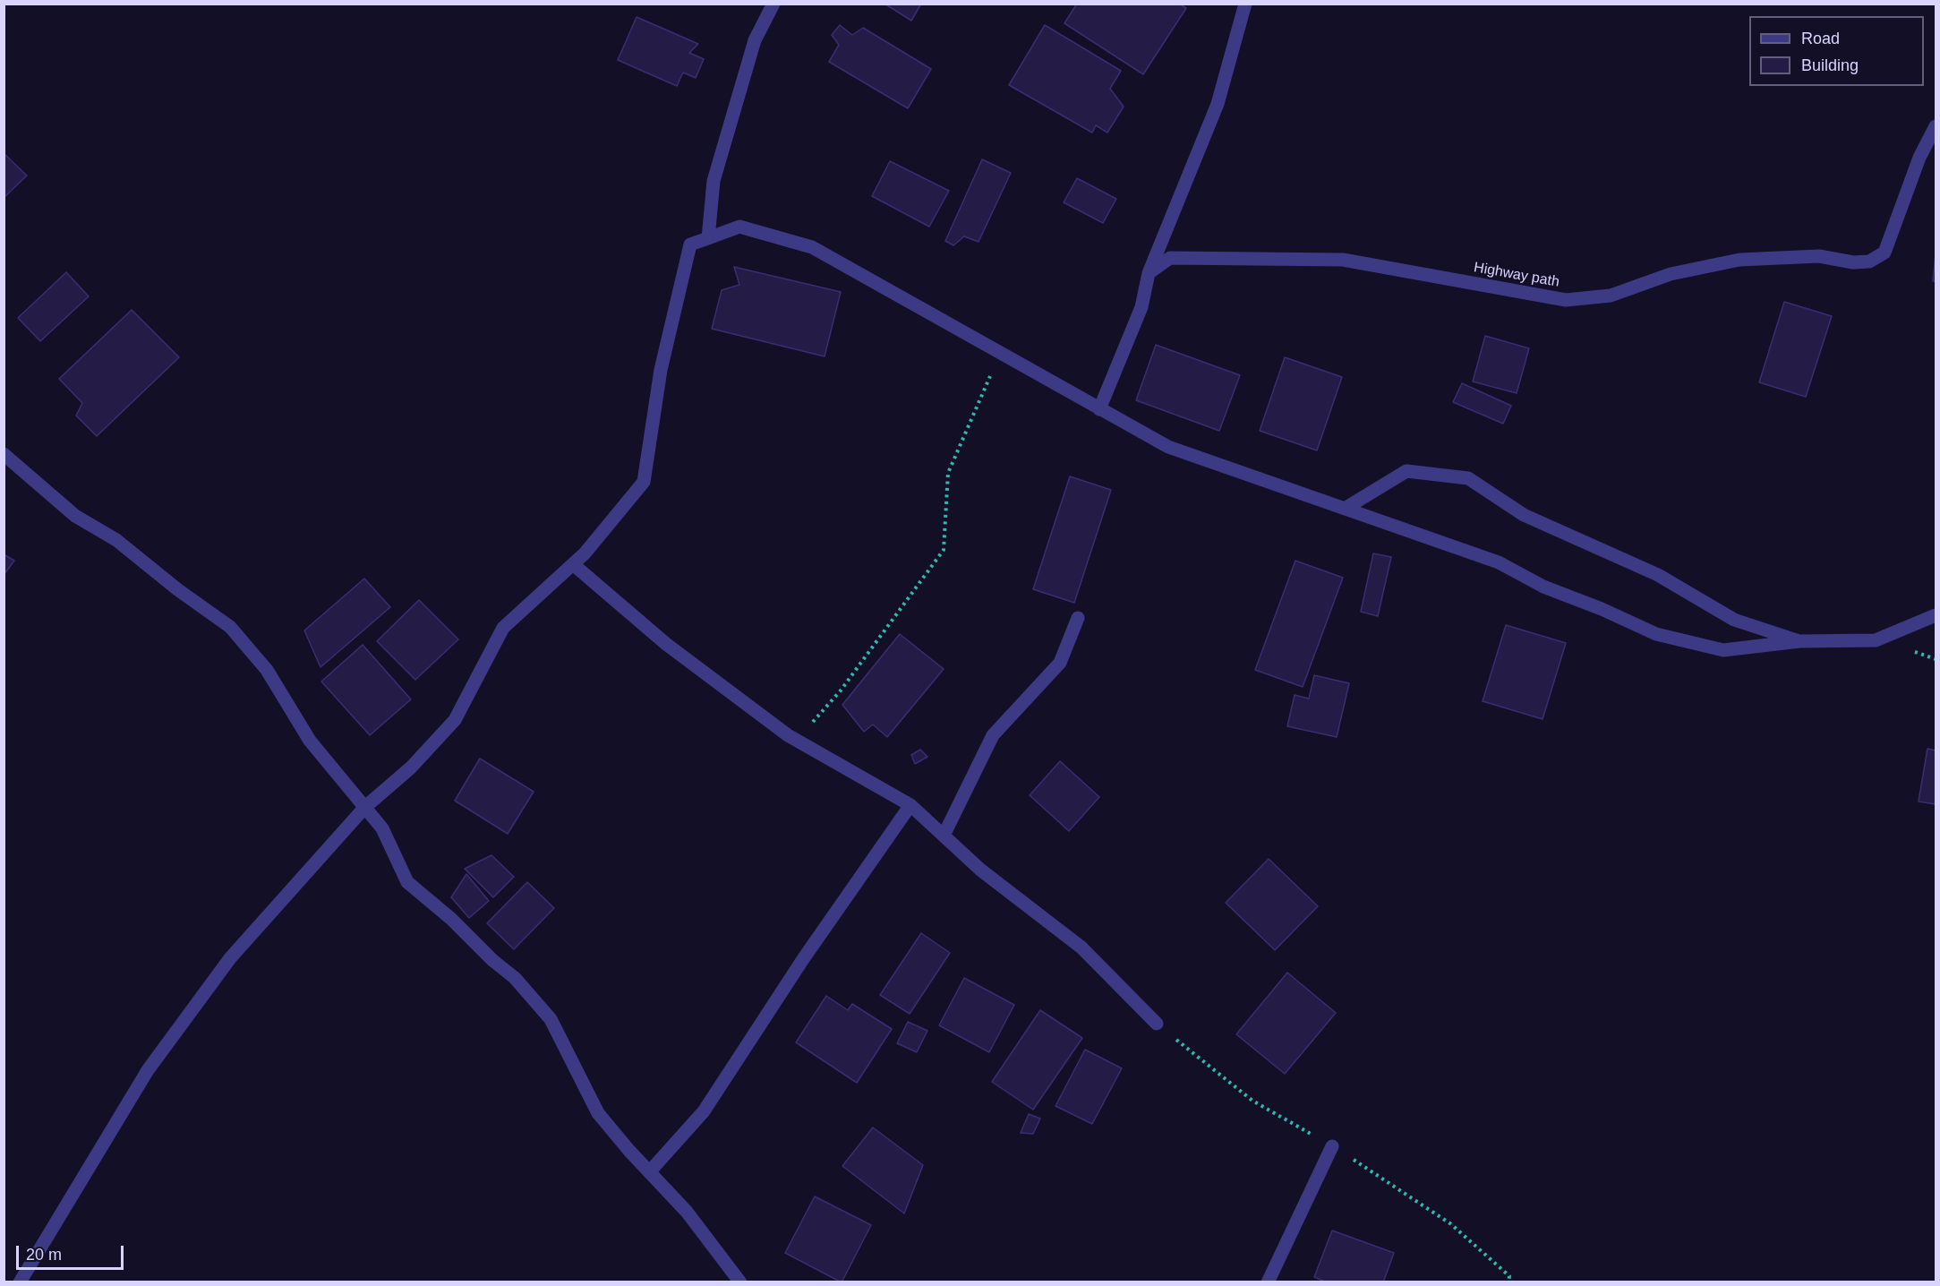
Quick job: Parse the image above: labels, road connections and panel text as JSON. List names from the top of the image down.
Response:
{
  "streets": {
    "street": ["Highway path"]
  },
  "legend": ["Road", "Building"],
  "scale_bar": "20 m"
}
